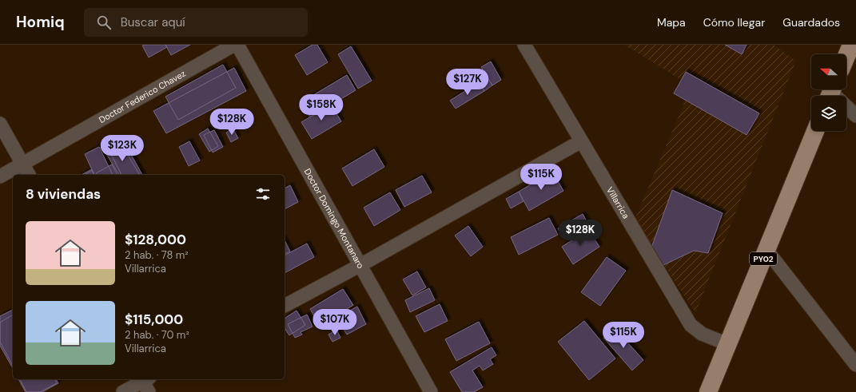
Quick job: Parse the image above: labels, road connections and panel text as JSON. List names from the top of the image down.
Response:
{
  "streets": {
    "main road": ["PY02"],
    "street": ["Doctor Federico Chavez", "Villarrica", "Doctor Domingo Montanaro"]
  },
  "crossings": [
    ["Villarrica", "PY02"]
  ],
  "north": "left",
  "page": {
    "header": "Homiq",
    "search": "Buscar aquí",
    "nav": ["Mapa", "Cómo llegar", "Guardados"],
    "price": [
      "$127K",
      "$158K",
      "$128K",
      "$123K",
      "$115K",
      "$128K",
      "$107K",
      "$115K"
    ],
    "heading": "8 viviendas",
    "list": [
      {
        "name": "$128,000",
        "note": "2 hab. · 78 m² · Villarrica"
      },
      {
        "name": "$115,000",
        "note": "2 hab. · 70 m² · Villarrica"
      }
    ]
  }
}
